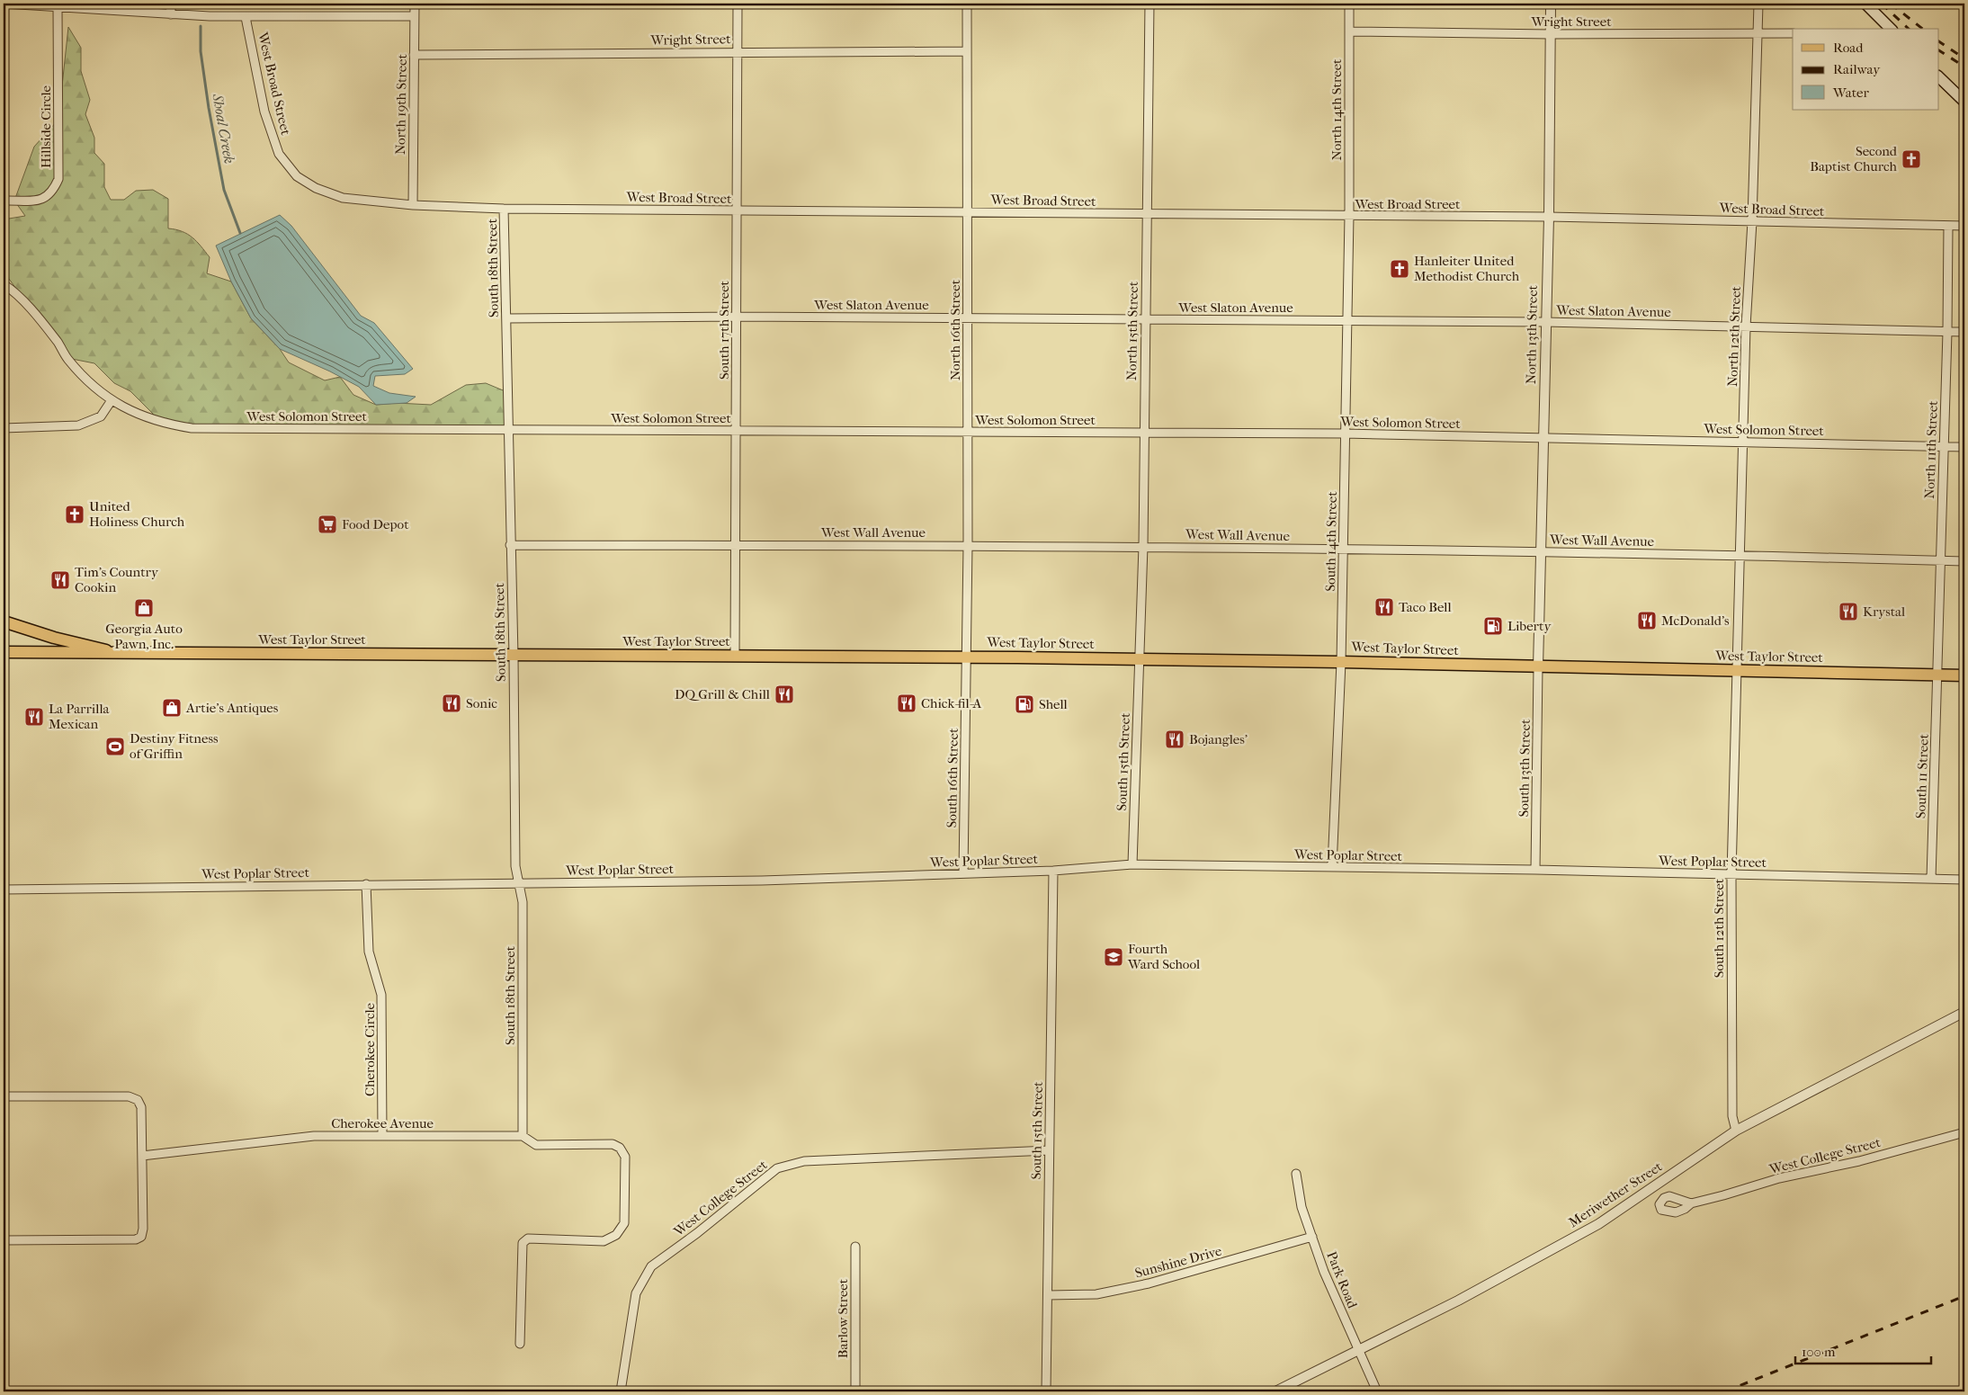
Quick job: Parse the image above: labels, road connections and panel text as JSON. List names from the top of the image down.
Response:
{
  "streets": {
    "main road": ["West Taylor Street"],
    "street": [
      "Wright Street",
      "West Broad Street",
      "North 19th Street",
      "North 14th Street",
      "Hillside Circle",
      "South 18th Street",
      "West Slaton Avenue",
      "South 17th Street",
      "North 16th Street",
      "North 15th Street",
      "North 13th Street",
      "North 12th Street",
      "West Solomon Street",
      "North 11th Street",
      "West Wall Avenue",
      "South 14th Street",
      "South 15th Street",
      "South 13th Street",
      "South 11 Street",
      "South 16th Street",
      "West Poplar Street",
      "South 12th Street",
      "Cherokee Circle",
      "Cherokee Avenue",
      "West College Street",
      "Meriwether Street",
      "Sunshine Drive",
      "Park Road",
      "Barlow Street"
    ]
  },
  "crossings": [
    ["Wright Street", "North 19th Street"],
    ["Wright Street", "North 14th Street"],
    ["Wright Street", "South 17th Street"],
    ["Wright Street", "North 16th Street"],
    ["Wright Street", "North 13th Street"],
    ["Wright Street", "North 12th Street"],
    ["West Broad Street", "North 19th Street"],
    ["West Broad Street", "North 14th Street"],
    ["West Broad Street", "South 18th Street"],
    ["West Broad Street", "South 17th Street"],
    ["West Broad Street", "North 16th Street"],
    ["West Broad Street", "North 15th Street"],
    ["West Broad Street", "North 13th Street"],
    ["West Broad Street", "North 12th Street"],
    ["West Broad Street", "North 11th Street"],
    ["West Broad Street", "South 14th Street"],
    ["North 14th Street", "South 14th Street"],
    ["South 18th Street", "West Slaton Avenue"],
    ["South 18th Street", "West Solomon Street"],
    ["South 18th Street", "West Wall Avenue"],
    ["South 18th Street", "West Taylor Street"],
    ["South 18th Street", "West Poplar Street"],
    ["South 18th Street", "Cherokee Avenue"],
    ["West Slaton Avenue", "South 17th Street"],
    ["West Slaton Avenue", "North 16th Street"],
    ["West Slaton Avenue", "North 15th Street"],
    ["West Slaton Avenue", "North 13th Street"],
    ["West Slaton Avenue", "North 12th Street"],
    ["West Slaton Avenue", "North 11th Street"],
    ["West Slaton Avenue", "South 14th Street"],
    ["South 17th Street", "West Solomon Street"],
    ["South 17th Street", "West Wall Avenue"],
    ["South 17th Street", "West Taylor Street"],
    ["North 16th Street", "West Solomon Street"],
    ["North 16th Street", "West Wall Avenue"],
    ["North 16th Street", "West Taylor Street"],
    ["North 16th Street", "South 16th Street"],
    ["North 15th Street", "West Solomon Street"],
    ["North 15th Street", "West Wall Avenue"],
    ["North 15th Street", "West Taylor Street"],
    ["North 15th Street", "South 15th Street"],
    ["North 13th Street", "West Solomon Street"],
    ["North 13th Street", "West Wall Avenue"],
    ["North 13th Street", "West Taylor Street"],
    ["North 13th Street", "South 13th Street"],
    ["North 12th Street", "West Solomon Street"],
    ["North 12th Street", "West Wall Avenue"],
    ["North 12th Street", "West Taylor Street"],
    ["North 12th Street", "South 12th Street"],
    ["West Solomon Street", "North 11th Street"],
    ["West Solomon Street", "South 14th Street"],
    ["North 11th Street", "West Wall Avenue"],
    ["North 11th Street", "West Taylor Street"],
    ["North 11th Street", "South 11 Street"],
    ["West Wall Avenue", "South 14th Street"],
    ["South 14th Street", "West Taylor Street"],
    ["South 14th Street", "West Poplar Street"],
    ["West Taylor Street", "South 15th Street"],
    ["West Taylor Street", "South 13th Street"],
    ["West Taylor Street", "South 11 Street"],
    ["West Taylor Street", "South 16th Street"],
    ["West Taylor Street", "South 12th Street"],
    ["South 15th Street", "West Poplar Street"],
    ["South 15th Street", "West College Street"],
    ["South 15th Street", "Sunshine Drive"],
    ["South 13th Street", "West Poplar Street"],
    ["South 11 Street", "West Poplar Street"],
    ["South 16th Street", "West Poplar Street"],
    ["West Poplar Street", "South 12th Street"],
    ["West Poplar Street", "Cherokee Circle"],
    ["South 12th Street", "Meriwether Street"],
    ["Cherokee Circle", "Cherokee Avenue"],
    ["Meriwether Street", "Park Road"],
    ["Sunshine Drive", "Park Road"]
  ],
  "water": ["Shoal Creek"],
  "places": {
    "church": ["Second Baptist Church", "Hanleiter United Methodist Church", "United Holiness Church"],
    "supermarket": ["Food Depot"],
    "restaurant": [
      "Tim's Country Cookin",
      "Taco Bell",
      "Krystal",
      "McDonald's",
      "DQ Grill & Chill",
      "Sonic",
      "Chick-fil-A",
      "La Parrilla Mexican",
      "Bojangles'"
    ],
    "shop": ["Georgia Auto Pawn, Inc.", "Artie's Antiques"],
    "fuel station": ["Liberty", "Shell"],
    "sports": ["Destiny Fitness of Griffin"],
    "school or university": ["Fourth Ward School"]
  },
  "legend": ["Road", "Railway", "Water"],
  "scale_bar": "100 m"
}
